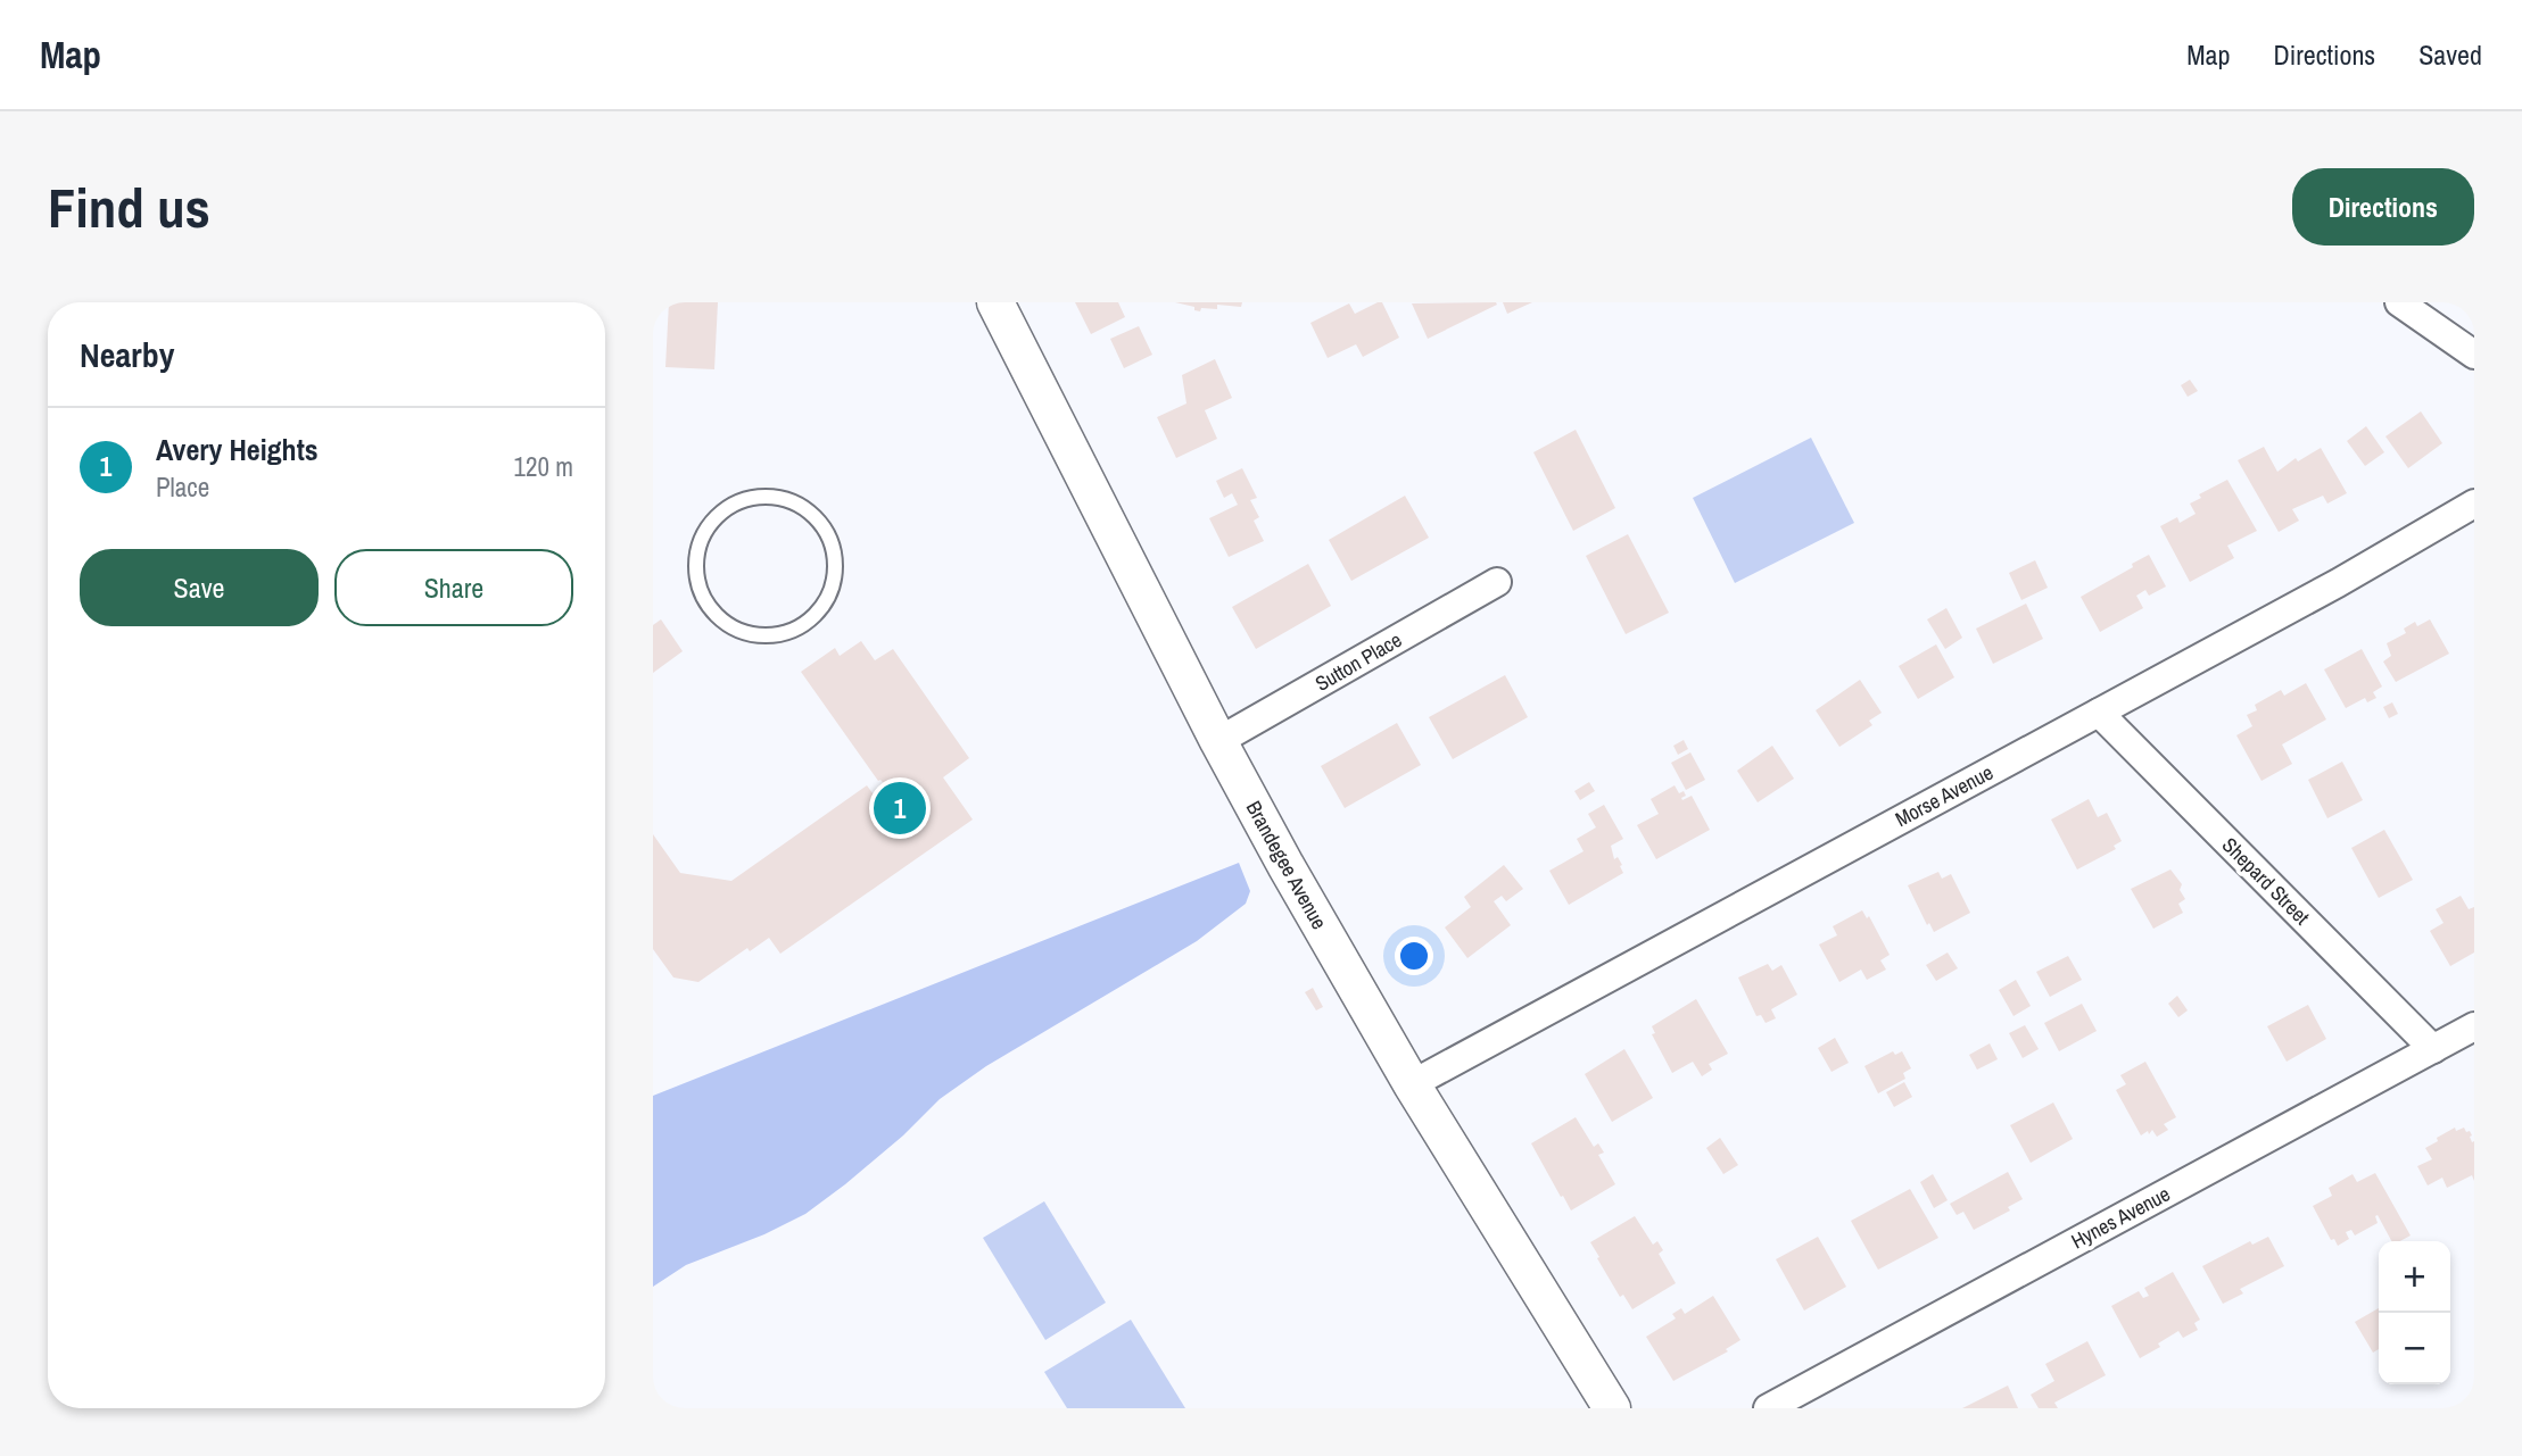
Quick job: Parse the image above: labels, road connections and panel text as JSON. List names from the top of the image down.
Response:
{
  "streets": {
    "street": [
      "Sutton Place",
      "Morse Avenue",
      "Brandegee Avenue",
      "Shepard Street",
      "Hynes Avenue"
    ]
  },
  "crossings": [
    ["Sutton Place", "Brandegee Avenue"],
    ["Morse Avenue", "Brandegee Avenue"],
    ["Morse Avenue", "Shepard Street"],
    ["Shepard Street", "Hynes Avenue"]
  ],
  "page": {
    "header": "Map",
    "nav": ["Map", "Directions", "Saved"],
    "buttons": [
      "Directions",
      ["Save", "Share"]
    ],
    "title": "Find us",
    "heading": "Nearby",
    "list": [
      {
        "mark": "1",
        "name": "Avery Heights",
        "note": "Place",
        "value": "120 m"
      }
    ],
    "pins": "1",
    "map_buttons": ["+", "−"]
  }
}
